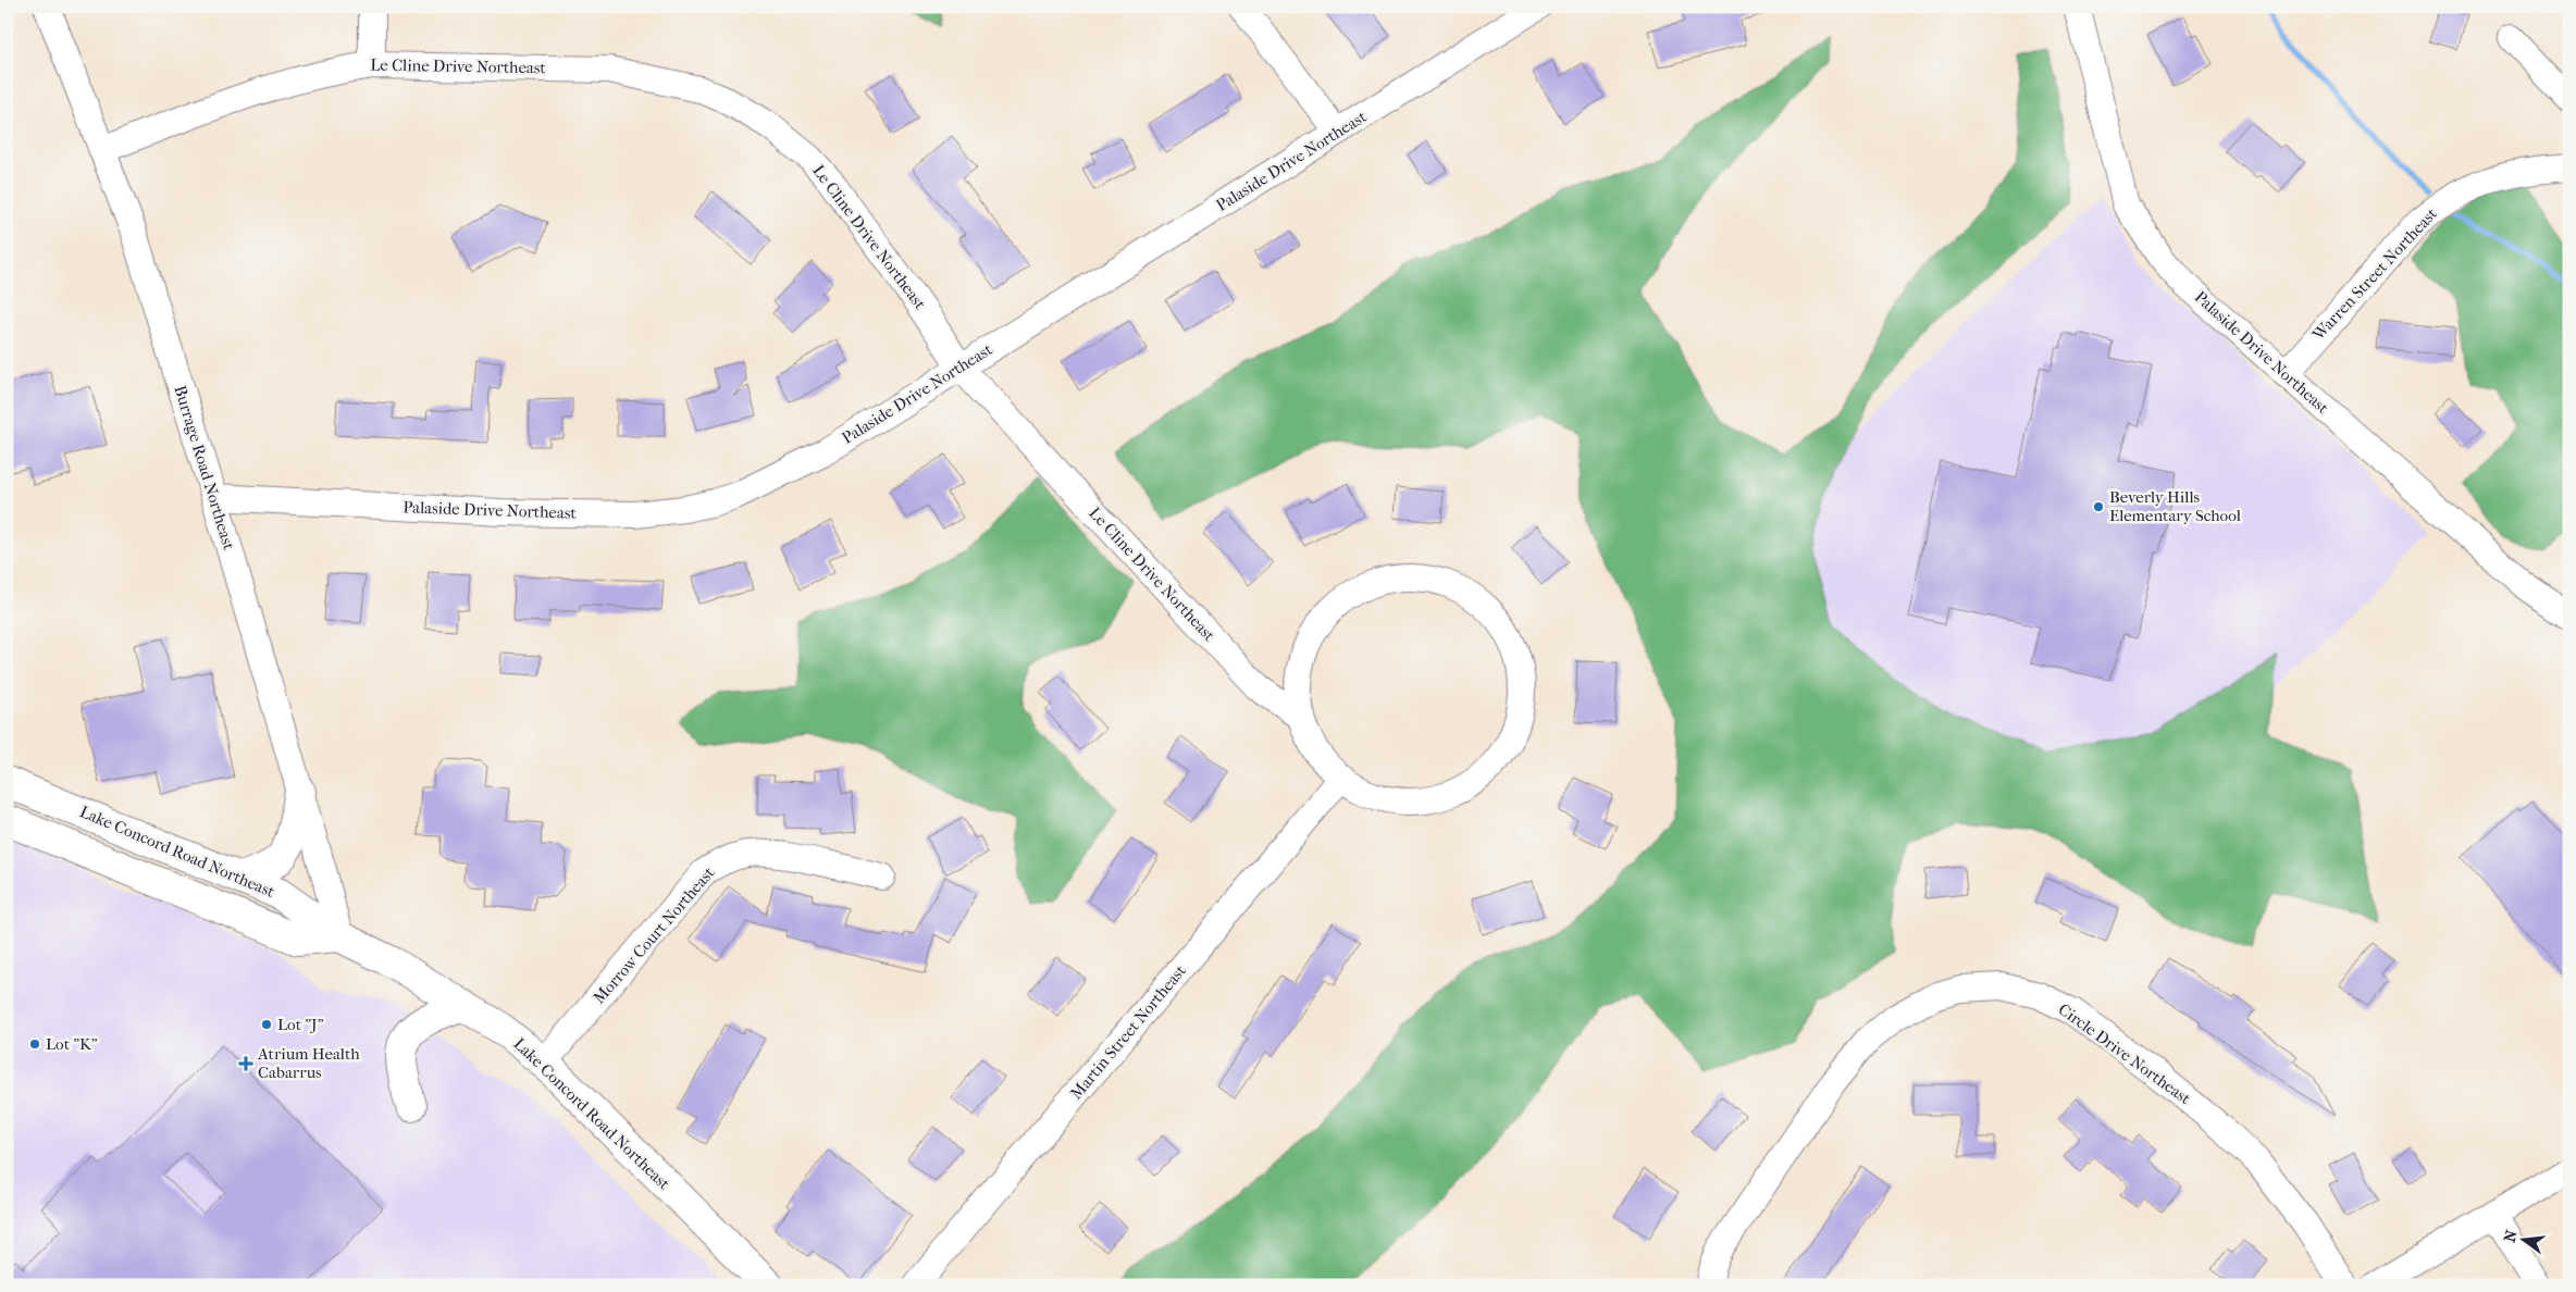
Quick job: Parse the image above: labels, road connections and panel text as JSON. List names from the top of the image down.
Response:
{
  "streets": {
    "main road": ["Lake Concord Road Northeast"],
    "street": [
      "Le Cline Drive Northeast",
      "Palaside Drive Northeast",
      "Warren Street Northeast",
      "Burrage Road Northeast",
      "Morrow Court Northeast",
      "Martin Street Northeast",
      "Circle Drive Northeast"
    ]
  },
  "crossings": [
    ["Le Cline Drive Northeast", "Palaside Drive Northeast"],
    ["Le Cline Drive Northeast", "Burrage Road Northeast"],
    ["Palaside Drive Northeast", "Warren Street Northeast"],
    ["Palaside Drive Northeast", "Burrage Road Northeast"],
    ["Burrage Road Northeast", "Lake Concord Road Northeast"],
    ["Lake Concord Road Northeast", "Morrow Court Northeast"]
  ],
  "places": {
    "other": ["Beverly Hills Elementary School", "Lot \"J\"", "Lot \"K\""],
    "health": ["Atrium Health Cabarrus"]
  },
  "north": "left"
}
